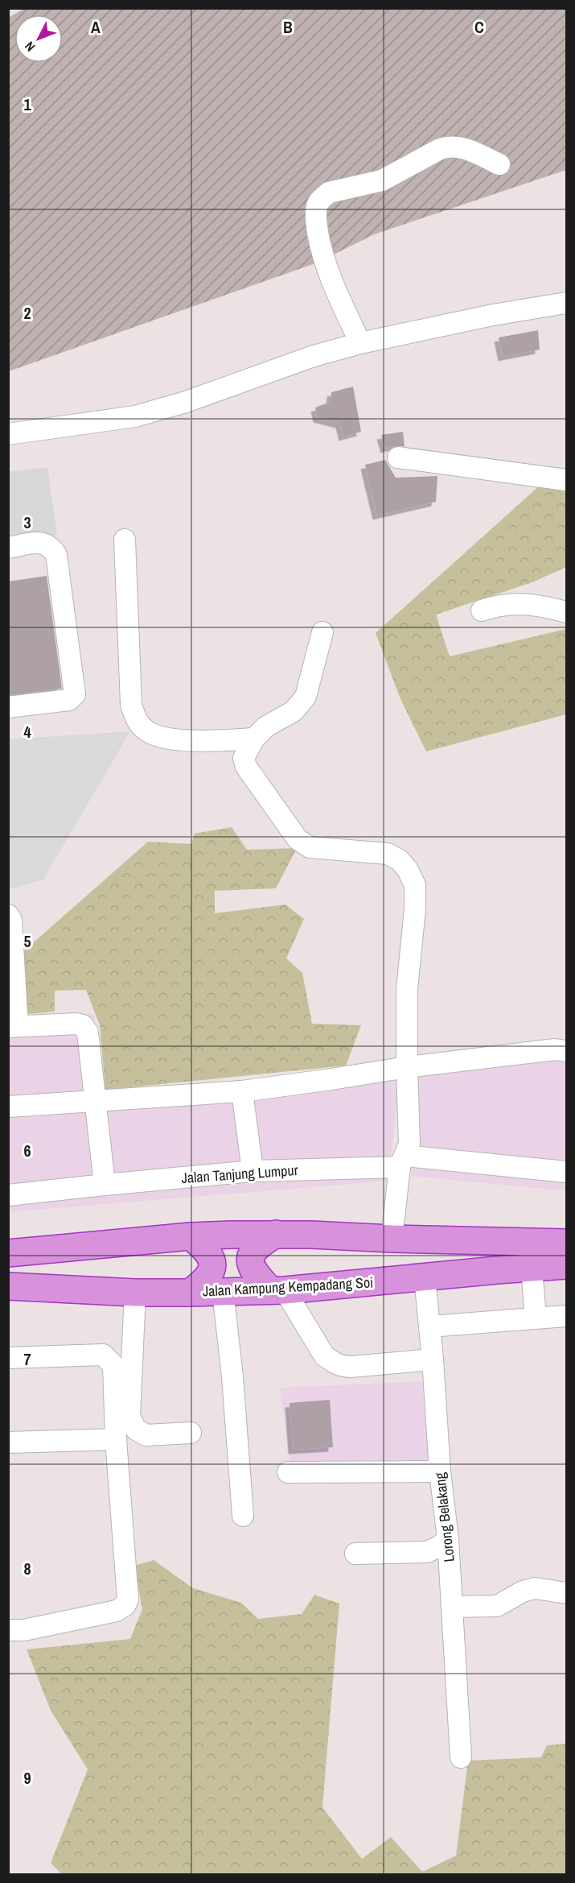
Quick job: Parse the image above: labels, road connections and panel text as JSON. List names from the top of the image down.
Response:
{
  "streets": {
    "highway": ["Jalan Kampung Kempadang Soi"],
    "street": ["Jalan Tanjung Lumpur", "Lorong Belakang"]
  },
  "crossings": [
    ["Jalan Kampung Kempadang Soi", "Lorong Belakang"]
  ],
  "north": "bottom left",
  "grid": {
    "columns": ["A", "B", "C"],
    "rows": [
      "1",
      "2",
      "3",
      "4",
      "5",
      "6",
      "7",
      "8",
      "9"
    ]
  }
}
